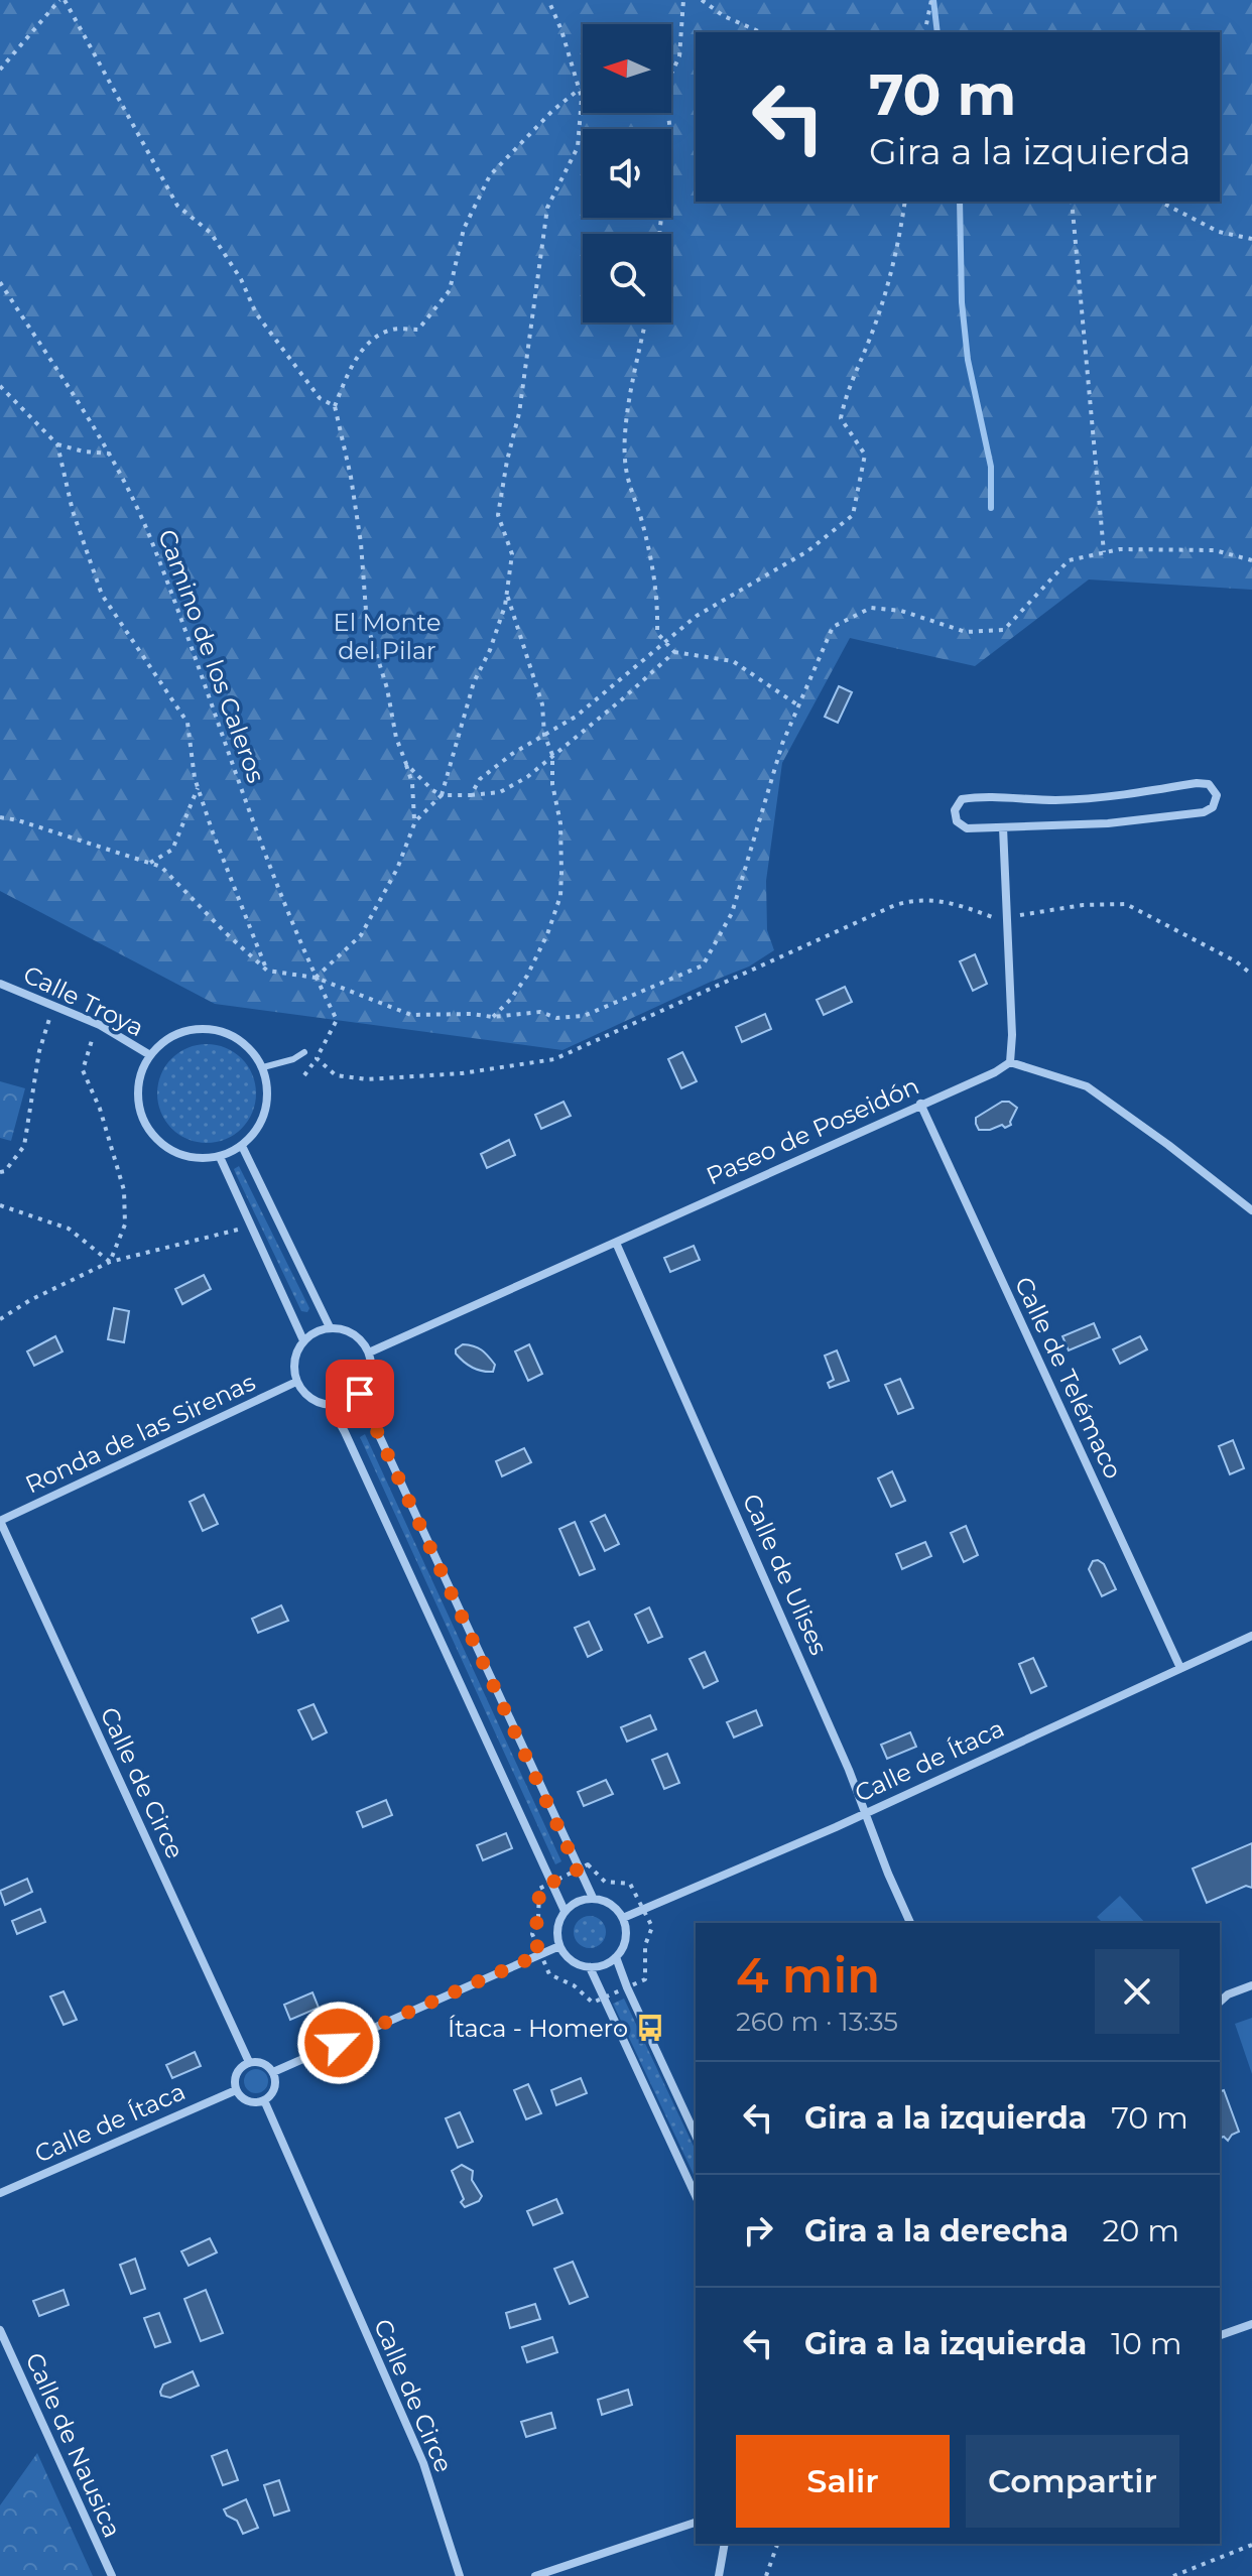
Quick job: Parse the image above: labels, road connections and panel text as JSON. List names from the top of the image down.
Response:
{
  "streets": {
    "street": [
      "Calle Troya",
      "Paseo de Poseidón",
      "Calle de Telémaco",
      "Ronda de las Sirenas",
      "Calle de Ulises",
      "Calle de Ítaca",
      "Calle de Circe",
      "Calle de Nausica"
    ],
    "path": ["Camino de los Caleros"]
  },
  "crossings": [
    ["Paseo de Poseidón", "Calle de Telémaco"],
    ["Paseo de Poseidón", "Ronda de las Sirenas"],
    ["Paseo de Poseidón", "Calle de Ulises"],
    ["Calle de Telémaco", "Calle de Ítaca"],
    ["Ronda de las Sirenas", "Calle de Circe"],
    ["Calle de Ulises", "Calle de Ítaca"],
    ["Calle de Ítaca", "Calle de Circe"]
  ],
  "parks": ["El Monte del Pilar"],
  "places": {
    "bus stop": ["Ítaca - Homero"]
  },
  "north": "left",
  "page": {
    "turn": ["70 m", "Gira a la izquierda"],
    "heading": ["4 min", "260 m · 13:35"],
    "list": [
      {
        "name": "Gira a la izquierda",
        "value": "70 m"
      },
      {
        "name": "Gira a la derecha",
        "value": "20 m"
      },
      {
        "name": "Gira a la izquierda",
        "value": "10 m"
      }
    ],
    "buttons": ["Salir", "Compartir"]
  }
}
